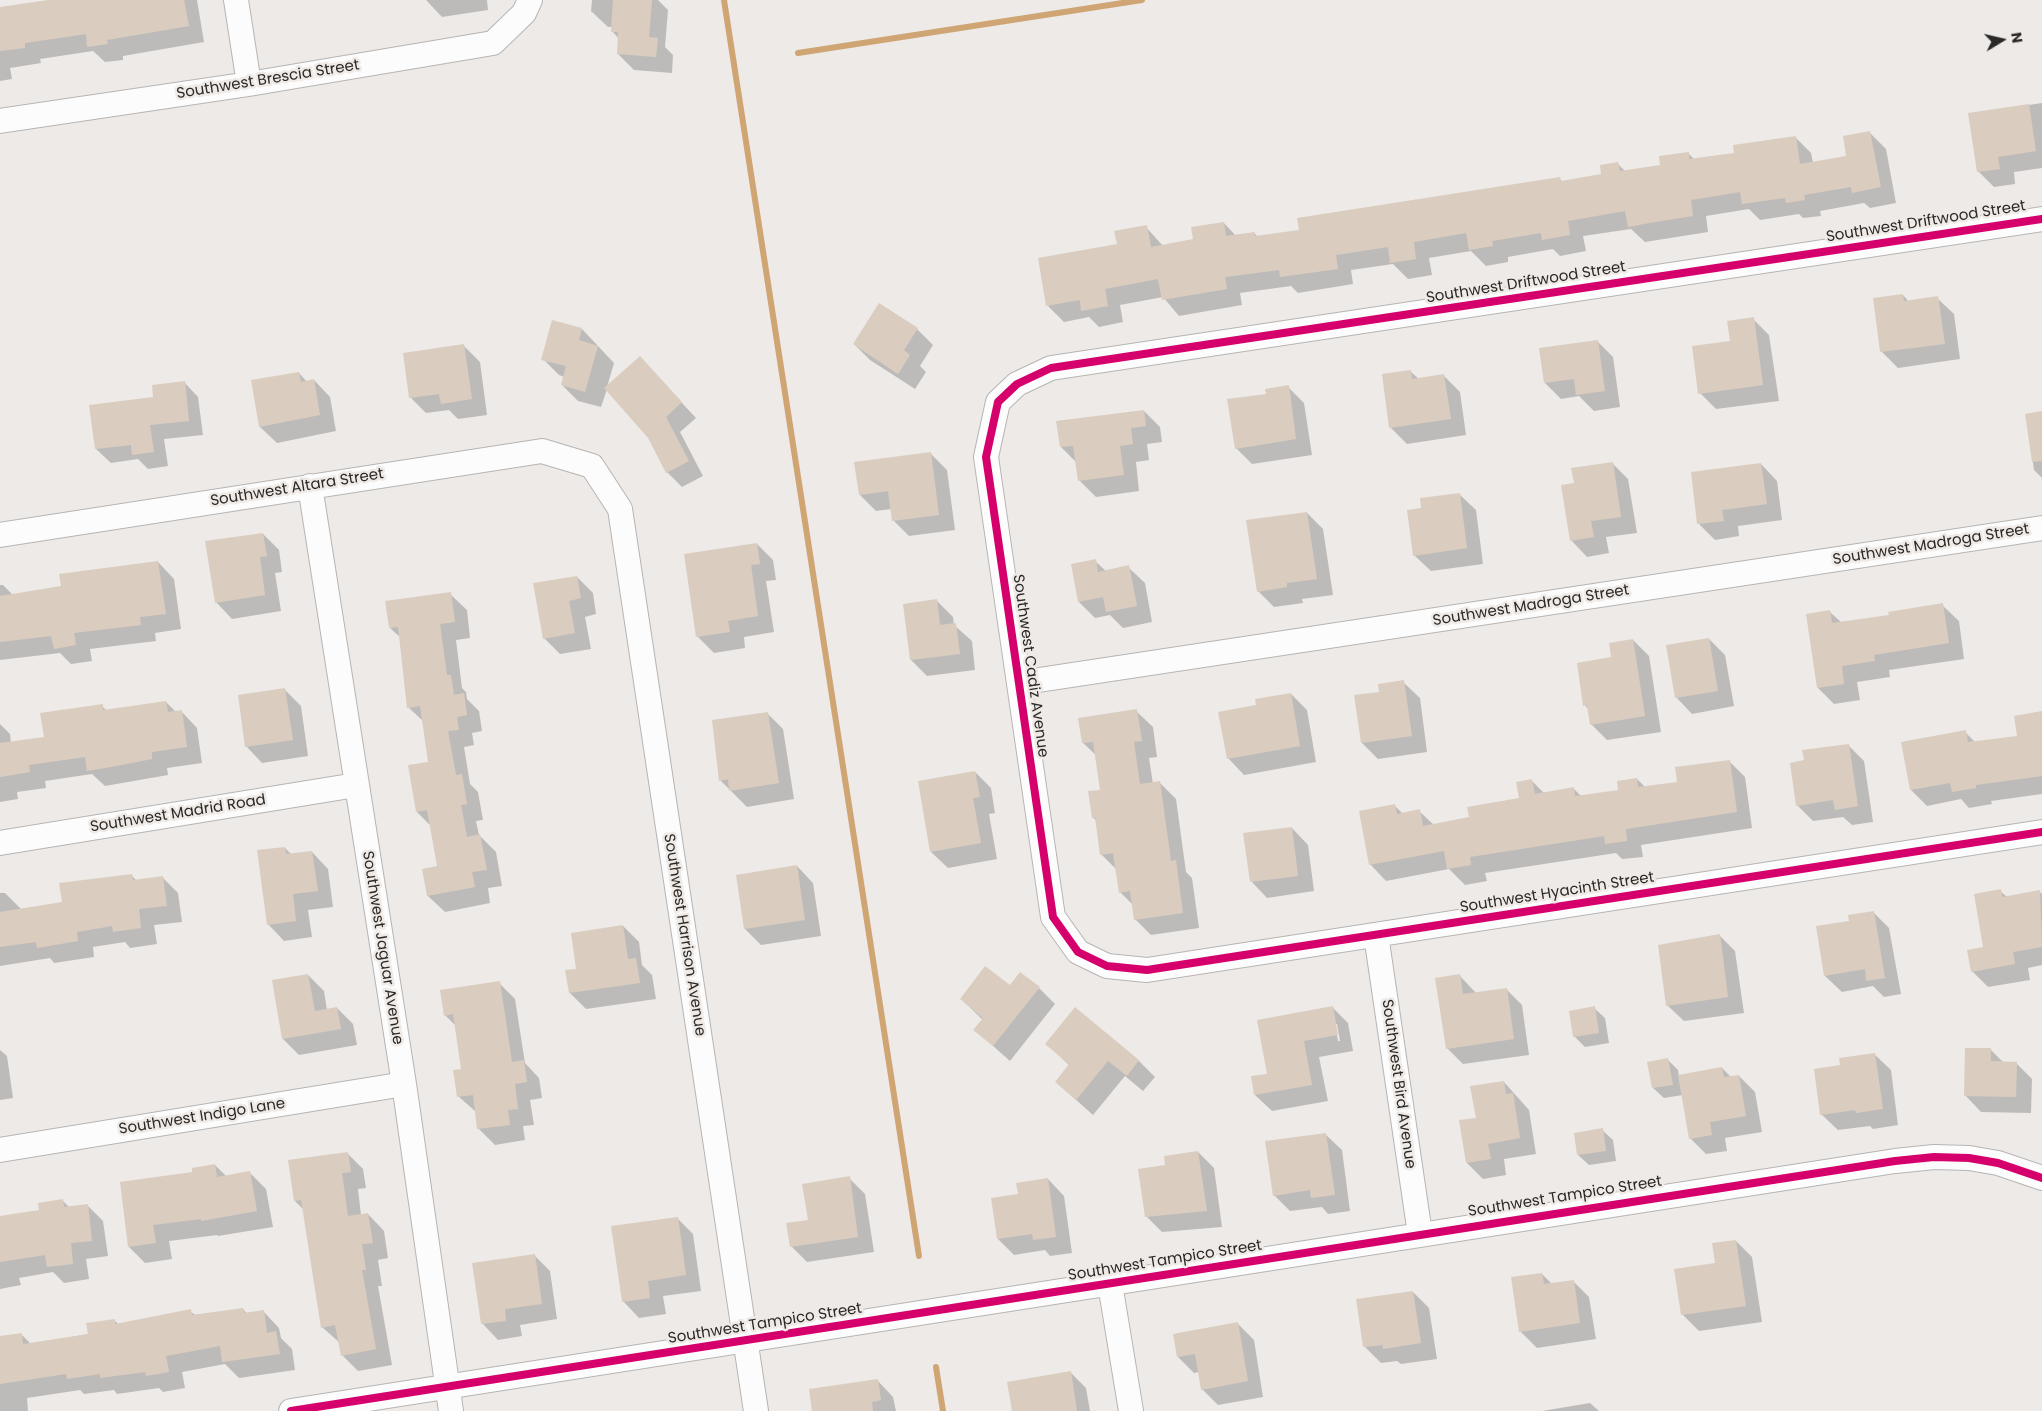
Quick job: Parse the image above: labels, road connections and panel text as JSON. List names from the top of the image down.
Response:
{
  "streets": {
    "street": [
      "Southwest Brescia Street",
      "Southwest Driftwood Street",
      "Southwest Altara Street",
      "Southwest Madroga Street",
      "Southwest Cadiz Avenue",
      "Southwest Madrid Road",
      "Southwest Hyacinth Street",
      "Southwest Harrison Avenue",
      "Southwest Jaguar Avenue",
      "Southwest Bird Avenue",
      "Southwest Indigo Lane",
      "Southwest Tampico Street"
    ]
  },
  "crossings": [
    ["Southwest Driftwood Street", "Southwest Cadiz Avenue"],
    ["Southwest Altara Street", "Southwest Harrison Avenue"],
    ["Southwest Altara Street", "Southwest Jaguar Avenue"],
    ["Southwest Madroga Street", "Southwest Cadiz Avenue"],
    ["Southwest Cadiz Avenue", "Southwest Hyacinth Street"],
    ["Southwest Madrid Road", "Southwest Jaguar Avenue"],
    ["Southwest Hyacinth Street", "Southwest Bird Avenue"],
    ["Southwest Harrison Avenue", "Southwest Tampico Street"],
    ["Southwest Jaguar Avenue", "Southwest Indigo Lane"],
    ["Southwest Jaguar Avenue", "Southwest Tampico Street"],
    ["Southwest Bird Avenue", "Southwest Tampico Street"]
  ],
  "north": "right"
}
